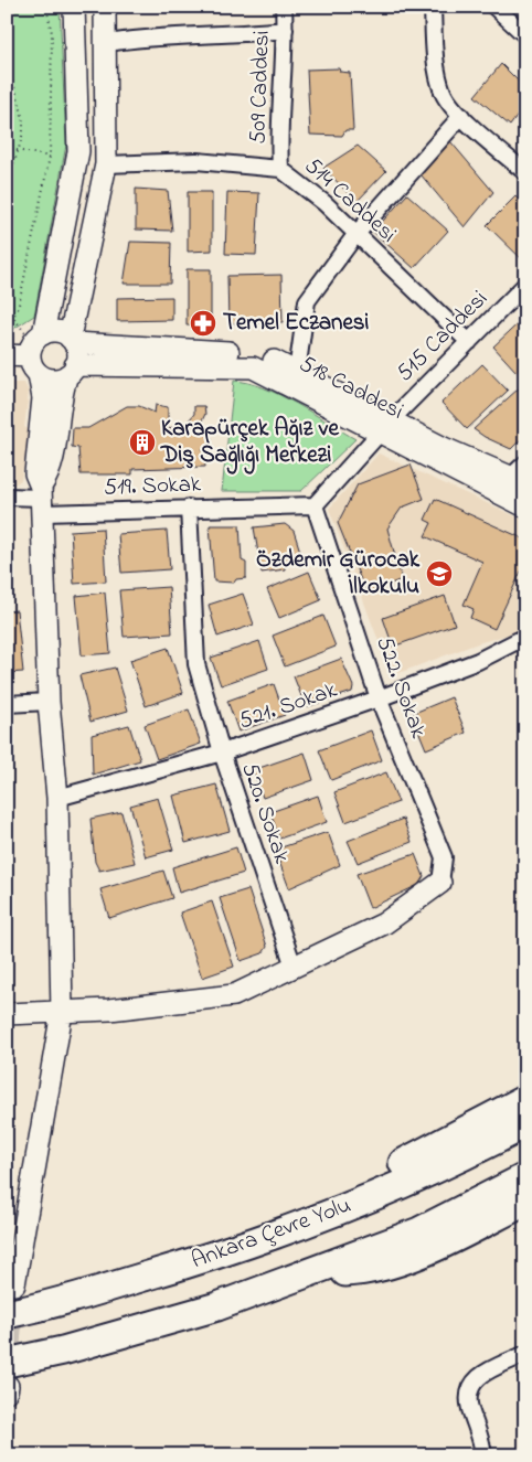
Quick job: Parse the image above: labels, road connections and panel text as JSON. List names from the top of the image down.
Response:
{
  "streets": {
    "highway": ["Ankara Çevre Yolu"],
    "main road": ["518 Caddesi"],
    "street": [
      "509 Caddesi",
      "514 Caddesi",
      "515 Caddesi",
      "519. Sokak",
      "522. Sokak",
      "521. Sokak",
      "520. Sokak"
    ]
  },
  "crossings": [
    ["509 Caddesi", "514 Caddesi"],
    ["514 Caddesi", "515 Caddesi"],
    ["515 Caddesi", "518 Caddesi"],
    ["519. Sokak", "522. Sokak"],
    ["519. Sokak", "520. Sokak"],
    ["522. Sokak", "521. Sokak"],
    ["521. Sokak", "520. Sokak"]
  ],
  "places": {
    "pharmacy": ["Temel Eczanesi"],
    "building": ["Karapürçek Ağız ve Diş Sağlığı Merkezi"],
    "school or university": ["Özdemir Gürocak İlkokulu"]
  }
}
